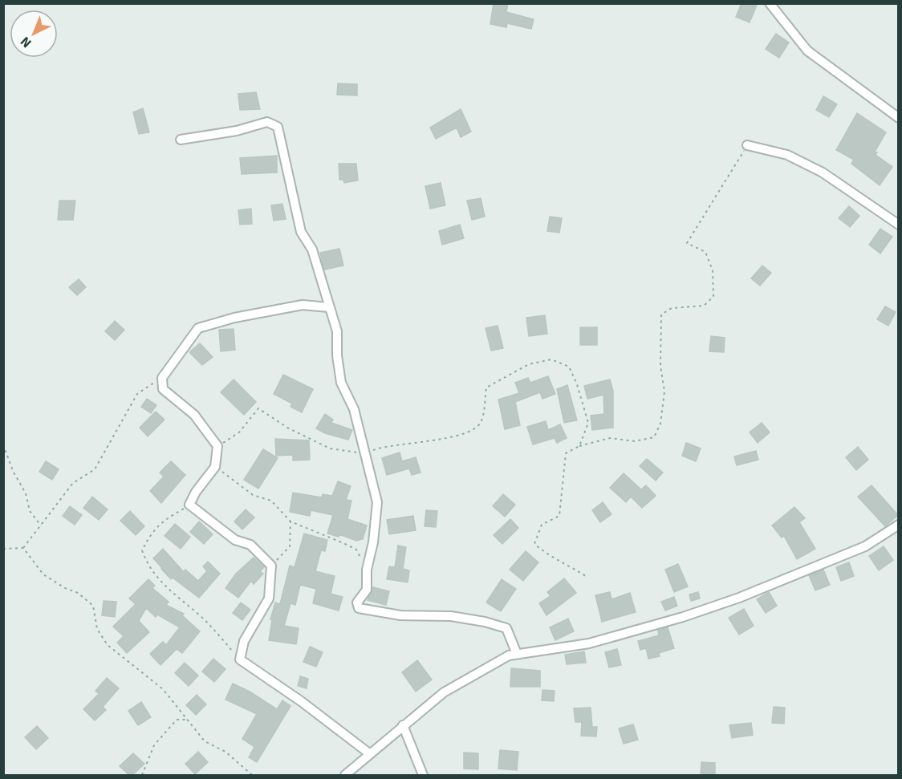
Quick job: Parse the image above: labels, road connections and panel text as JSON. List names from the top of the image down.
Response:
{
  "north": "bottom left"
}
